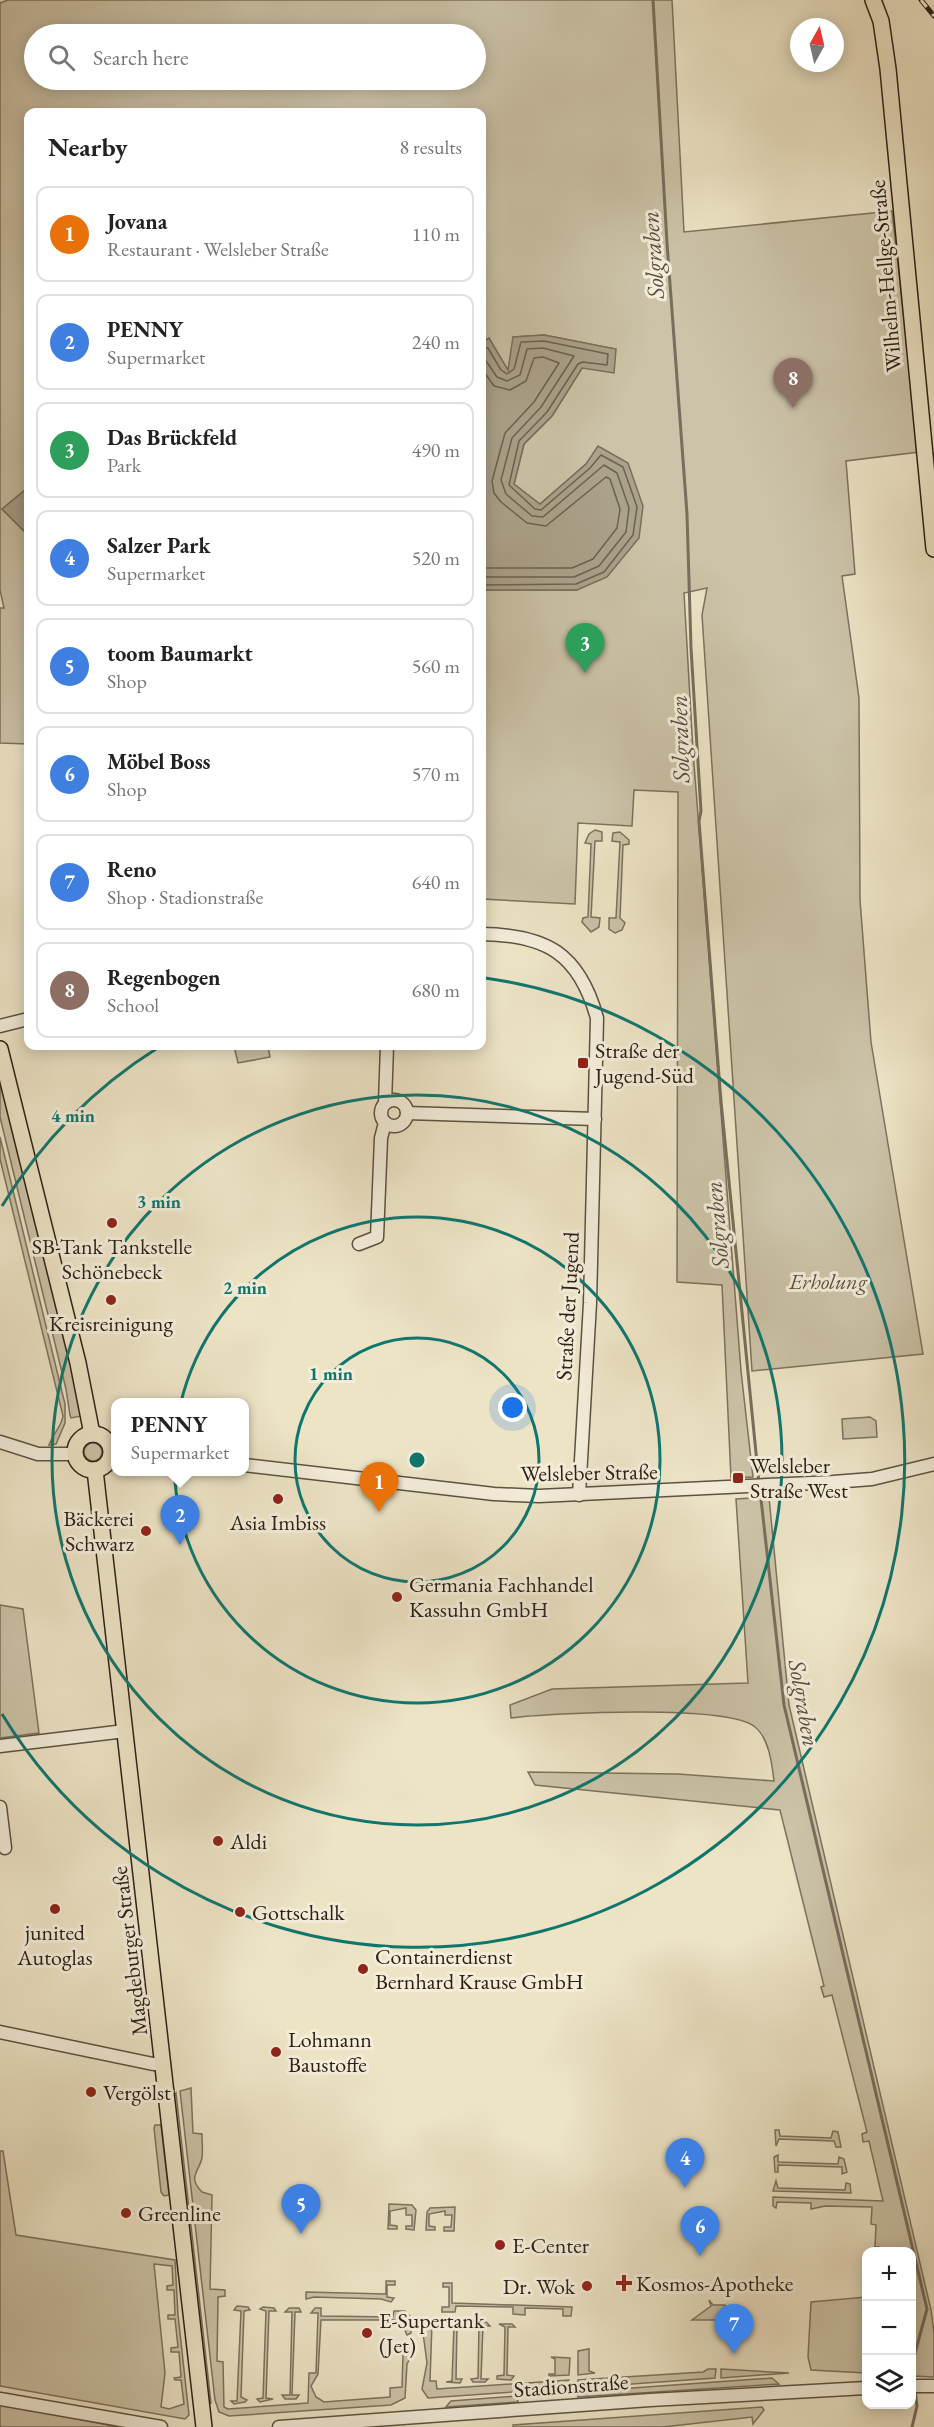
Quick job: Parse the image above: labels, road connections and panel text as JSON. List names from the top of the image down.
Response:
{
  "streets": {
    "main road": ["Wilhelm-Hellge-Straße", "Magdeburger Straße"],
    "street": ["Straße der Jugend", "Welsleber Straße", "Stadionstraße"]
  },
  "crossings": [
    ["Straße der Jugend", "Welsleber Straße"]
  ],
  "water": ["Solgraben"],
  "parks": ["Erholung"],
  "places": {
    "transit": ["Straße der Jugend-Süd", "Welsleber Straße West"],
    "other": [
      "SB-Tank Tankstelle Schönebeck",
      "Kreisreinigung",
      "Asia Imbiss",
      "Bäckerei Schwarz",
      "Germania Fachhandel Kassuhn GmbH",
      "Aldi",
      "junited Autoglas",
      "Gottschalk",
      "Containerdienst Bernhard Krause GmbH",
      "Lohmann Baustoffe",
      "Vergölst",
      "Greenline",
      "E-Center",
      "Dr. Wok",
      "E-Supertank (Jet)"
    ],
    "health": ["Kosmos-Apotheke"]
  },
  "north": "top",
  "page": {
    "search": "Search here",
    "heading": ["Nearby", "8 results"],
    "list": [
      {
        "mark": "1",
        "name": "Jovana",
        "note": "Restaurant · Welsleber Straße",
        "value": "110 m"
      },
      {
        "mark": "2",
        "name": "PENNY",
        "note": "Supermarket",
        "value": "240 m"
      },
      {
        "mark": "3",
        "name": "Das Brückfeld",
        "note": "Park",
        "value": "490 m"
      },
      {
        "mark": "4",
        "name": "Salzer Park",
        "note": "Supermarket",
        "value": "520 m"
      },
      {
        "mark": "5",
        "name": "toom Baumarkt",
        "note": "Shop",
        "value": "560 m"
      },
      {
        "mark": "6",
        "name": "Möbel Boss",
        "note": "Shop",
        "value": "570 m"
      },
      {
        "mark": "7",
        "name": "Reno",
        "note": "Shop · Stadionstraße",
        "value": "640 m"
      },
      {
        "mark": "8",
        "name": "Regenbogen",
        "note": "School",
        "value": "680 m"
      }
    ],
    "pins": [
      "8",
      "3",
      "1",
      "2",
      "4",
      "5",
      "6",
      "7"
    ],
    "popup": ["PENNY", "Supermarket"],
    "map_buttons": ["+", "−"]
  },
  "rings": [
    "4 min",
    "3 min",
    "2 min",
    "1 min"
  ]
}
